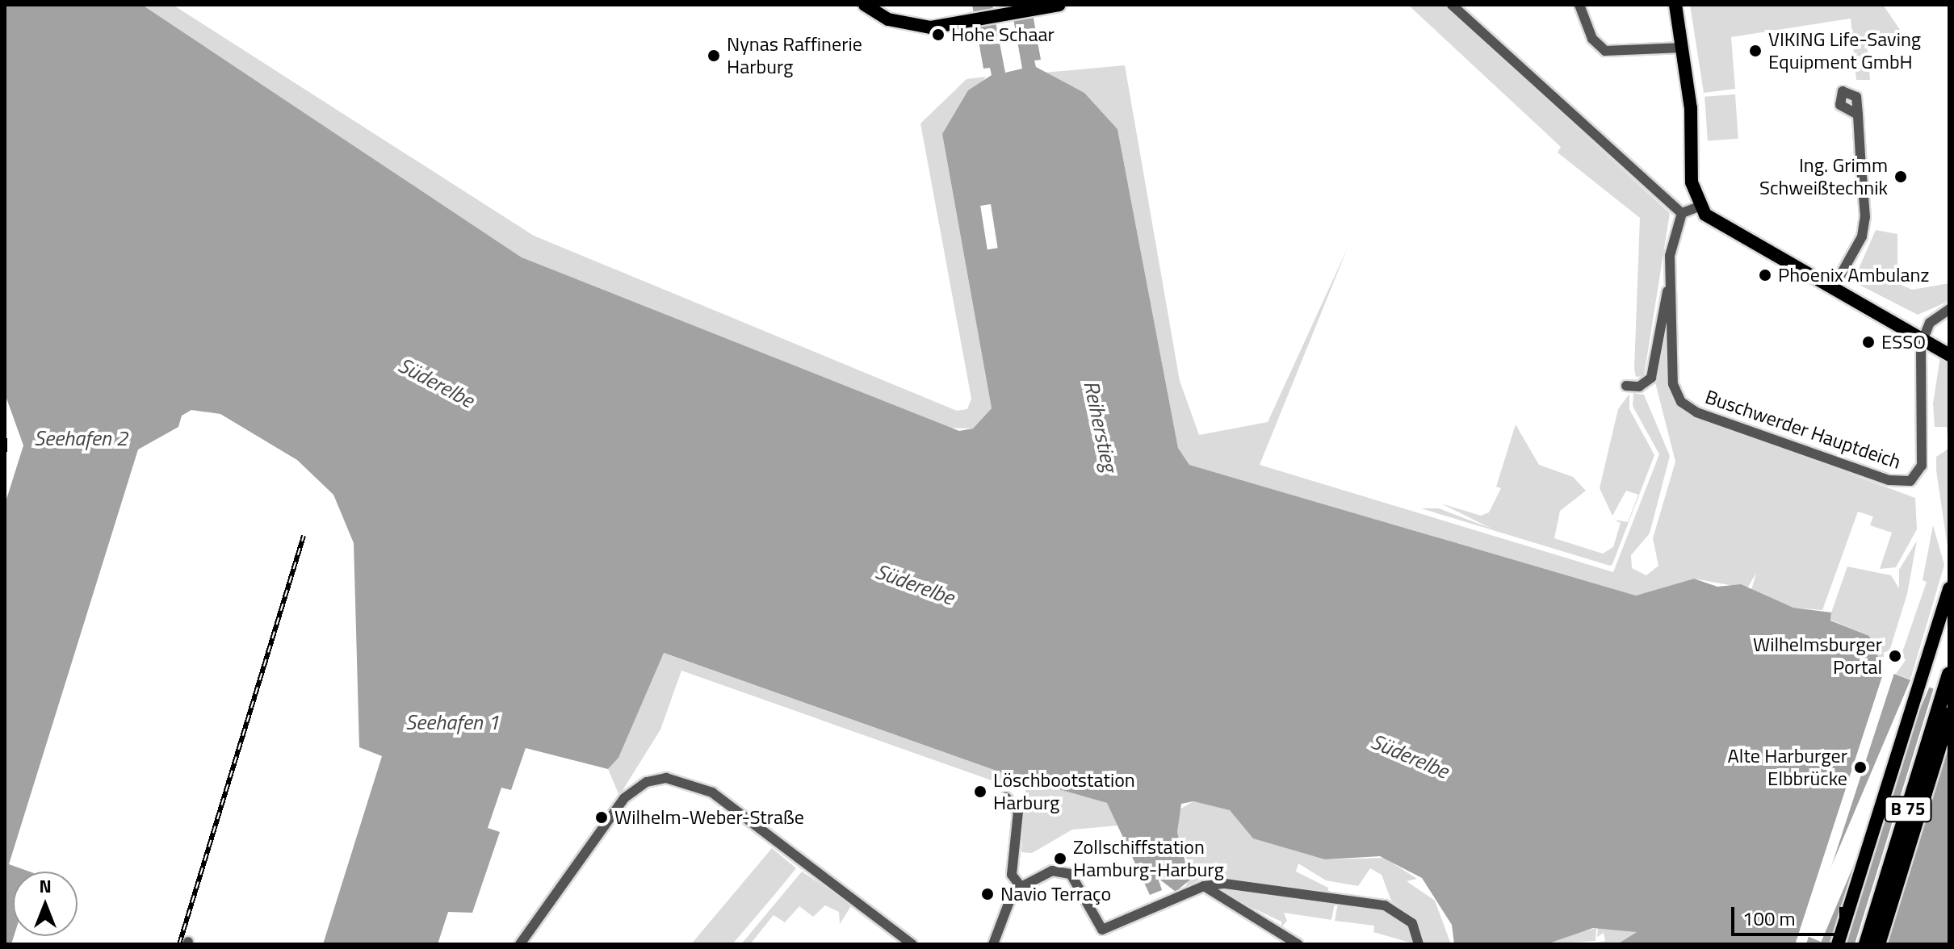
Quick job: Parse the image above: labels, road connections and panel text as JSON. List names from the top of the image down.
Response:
{
  "streets": {
    "highway": ["B 75"],
    "street": ["Buschwerder Hauptdeich"]
  },
  "water": [
    "Süderelbe",
    "Reiherstieg",
    "Seehafen 2",
    "Seehafen 1"
  ],
  "places": [
    "Hohe Schaar",
    "VIKING Life-Saving Equipment GmbH",
    "Nynas Raffinerie Harburg",
    "Ing. Grimm Schweißtechnik",
    "Phoenix Ambulanz",
    "ESSO",
    "Wilhelmsburger Portal",
    "Alte Harburger Elbbrücke",
    "Löschbootstation Harburg",
    "Wilhelm-Weber-Straße",
    "Zollschiffstation Hamburg-Harburg",
    "Navio Terraço"
  ],
  "scale_bar": "100 m",
  "north": "top"
}
